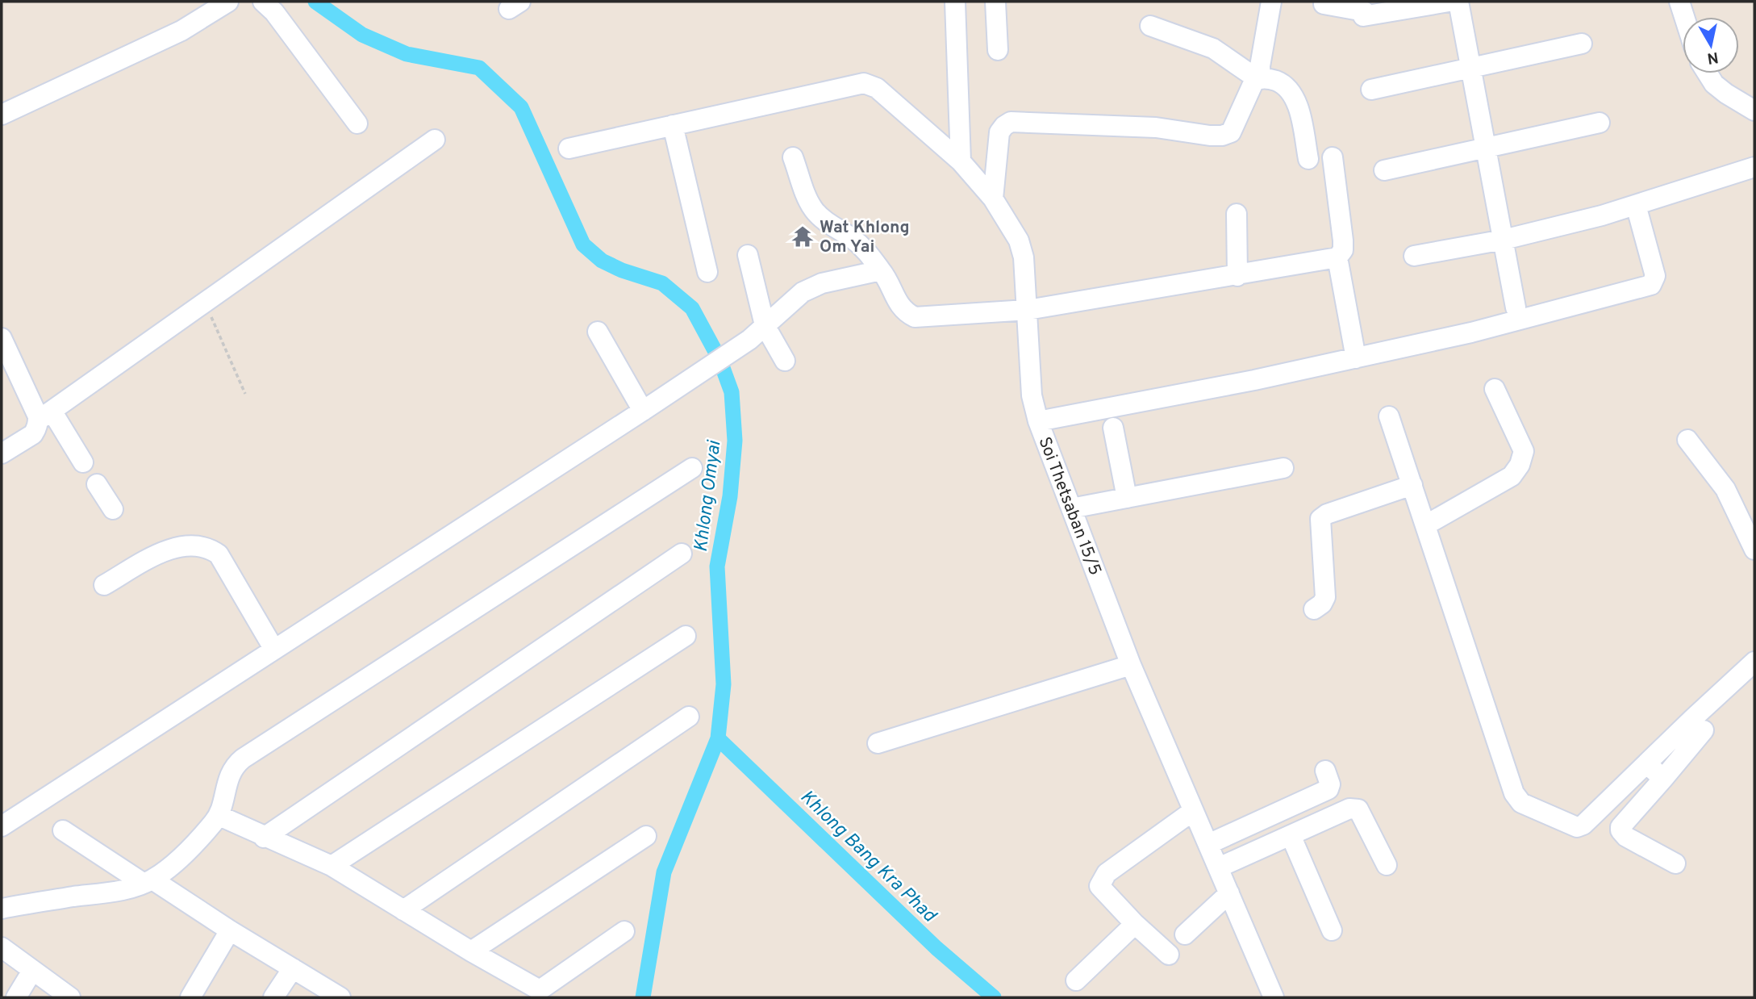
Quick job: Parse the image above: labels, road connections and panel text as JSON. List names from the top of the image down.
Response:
{
  "streets": {
    "street": ["Soi Thetsaban 15/5"]
  },
  "water": ["Khlong Omyai", "Khlong Bang Kra Phad"],
  "places": {
    "temple": ["Wat Khlong Om Yai"]
  },
  "north": "bottom"
}
